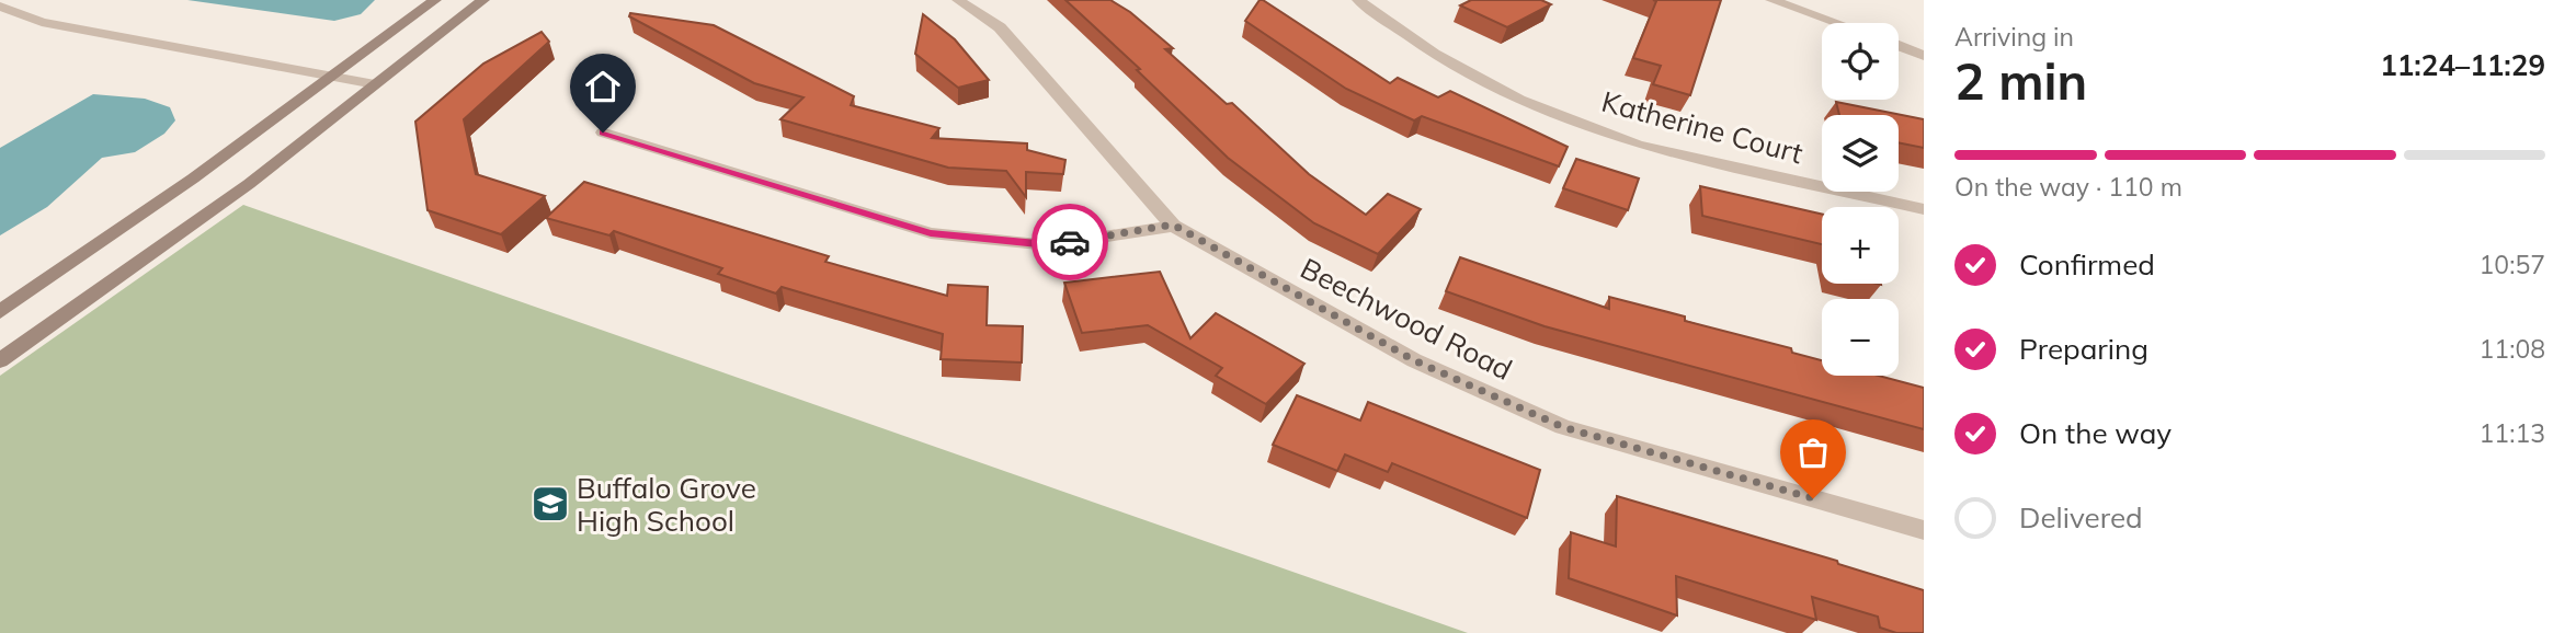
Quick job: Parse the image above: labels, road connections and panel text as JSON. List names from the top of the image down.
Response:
{
  "streets": {
    "street": ["Katherine Court", "Beechwood Road"]
  },
  "places": {
    "school or university": ["Buffalo Grove High School"]
  },
  "page": {
    "heading": ["2 min", "Arriving in", "11:24–11:29"],
    "map_buttons": ["+", "−"],
    "bar": "On the way · 110 m",
    "list": [
      ["Confirmed", "10:57"],
      ["Preparing", "11:08"],
      ["On the way", "11:13"],
      "Delivered"
    ]
  }
}
